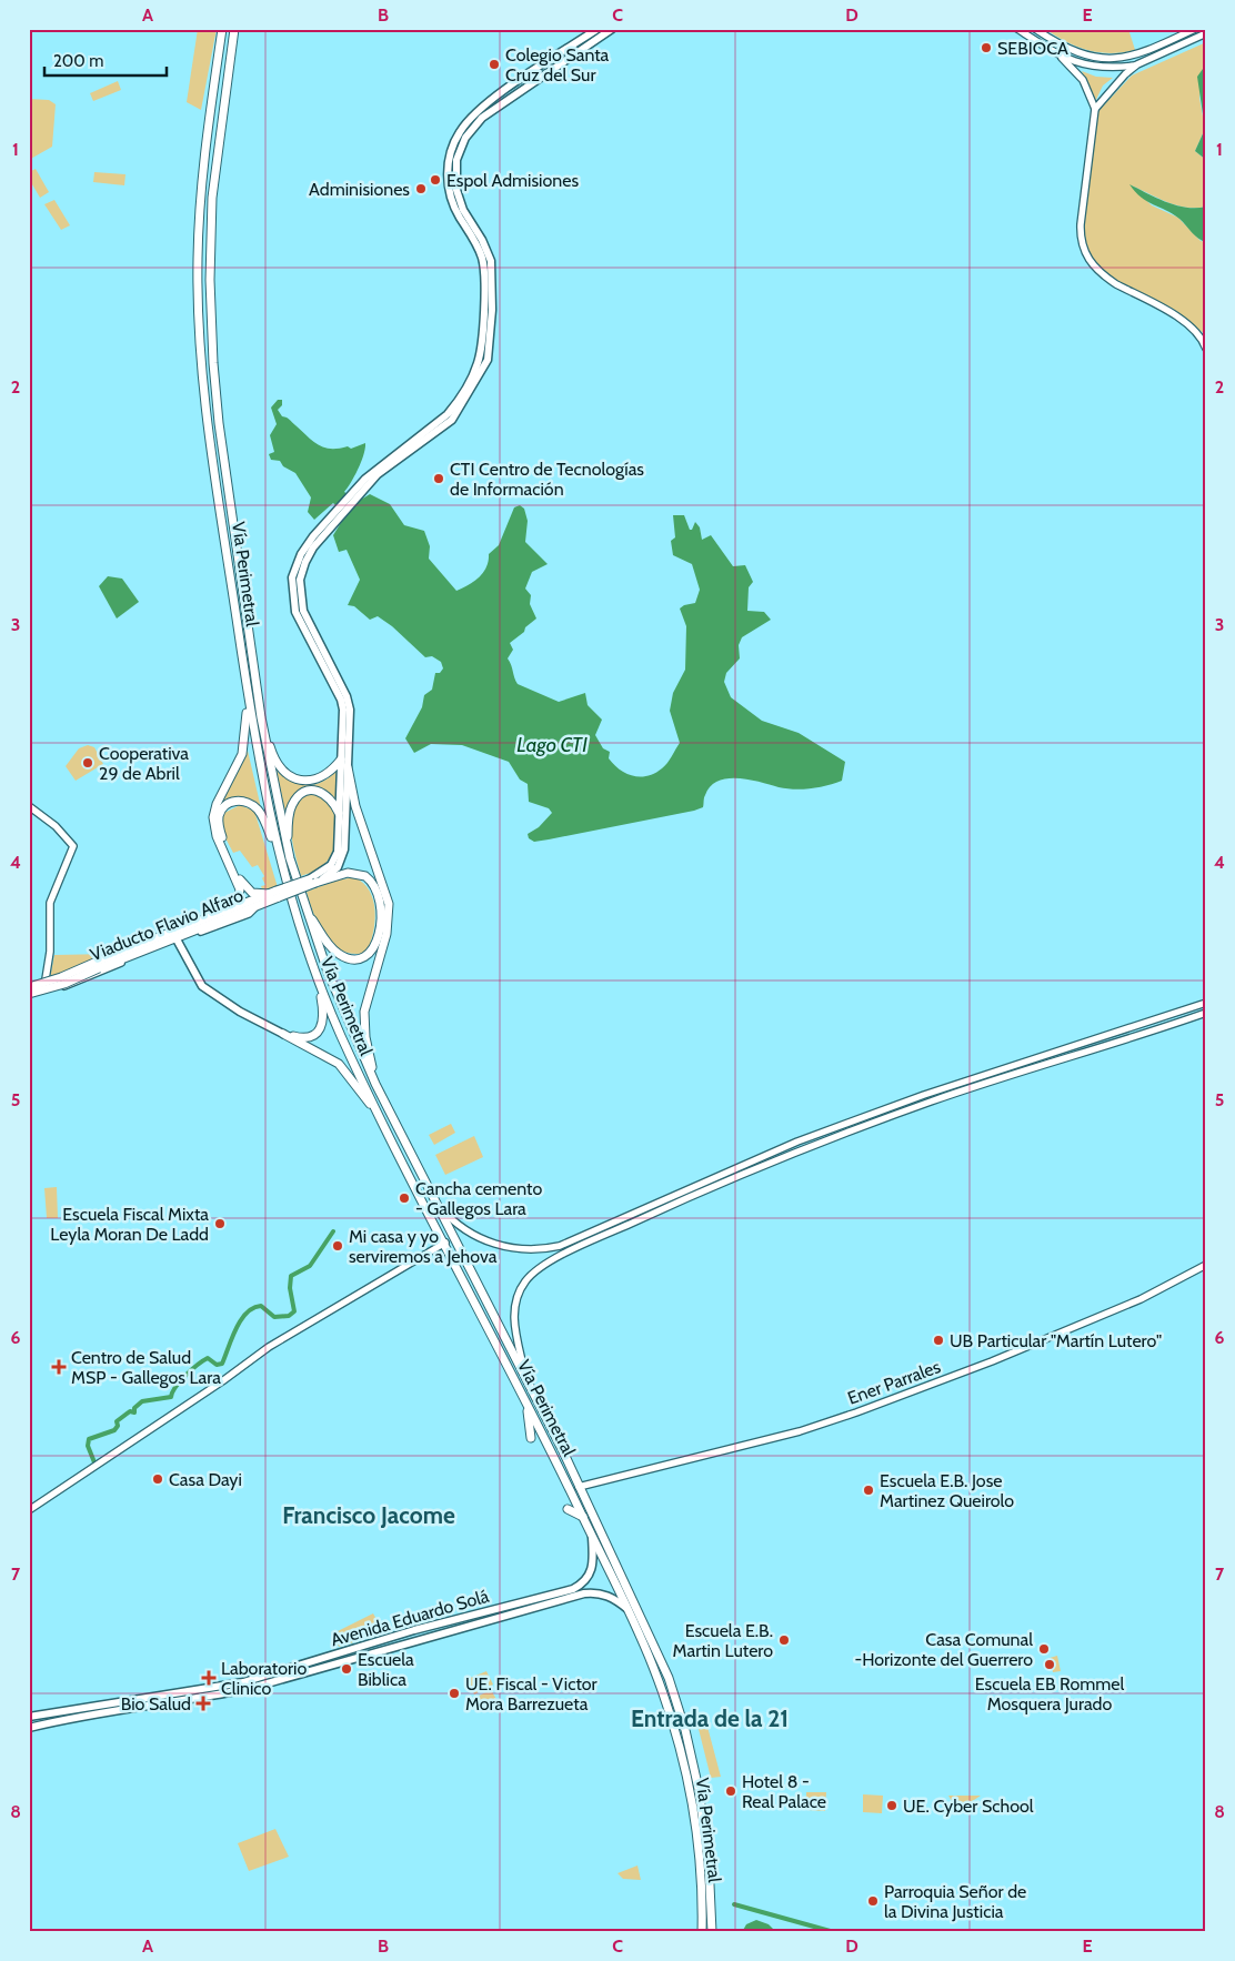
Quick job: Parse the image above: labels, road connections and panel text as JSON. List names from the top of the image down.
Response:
{
  "streets": {
    "main road": ["Vía Perimetral", "Viaducto Flavio Alfaro", "Avenida Eduardo Solá"],
    "street": ["Ener Parrales"]
  },
  "crossings": [
    ["Vía Perimetral", "Viaducto Flavio Alfaro"],
    ["Vía Perimetral", "Ener Parrales"],
    ["Vía Perimetral", "Avenida Eduardo Solá"]
  ],
  "districts": ["Francisco Jacome", "Entrada de la 21"],
  "water": ["Lago CTI"],
  "places": {
    "other": [
      "SEBIOCA",
      "Colegio Santa Cruz del Sur",
      "Espol Admisiones",
      "Adminisiones",
      "CTI Centro de Tecnologías de Información",
      "Cooperativa 29 de Abril",
      "Cancha cemento - Gallegos Lara",
      "Escuela Fiscal Mixta Leyla Moran De Ladd",
      "Mi casa y yo serviremos a Jehova",
      "UB Particular \"Martín Lutero\"",
      "Casa Dayi",
      "Escuela E.B. Jose Martinez Queirolo",
      "Escuela E.B. Martin Lutero",
      "Casa Comunal -Horizonte del Guerrero",
      "Escuela EB Rommel Mosquera Jurado",
      "Escuela Biblica",
      "UE. Fiscal - Victor Mora Barrezueta",
      "Hotel 8 - Real Palace",
      "UE. Cyber School",
      "Parroquia Señor de la Divina Justicia"
    ],
    "health": ["Centro de Salud MSP - Gallegos Lara", "Laboratorio Clinico", "Bio Salud"]
  },
  "scale_bar": "200 m",
  "grid": {
    "columns": [
      "A",
      "B",
      "C",
      "D",
      "E"
    ],
    "rows": [
      "1",
      "2",
      "3",
      "4",
      "5",
      "6",
      "7",
      "8"
    ]
  }
}
